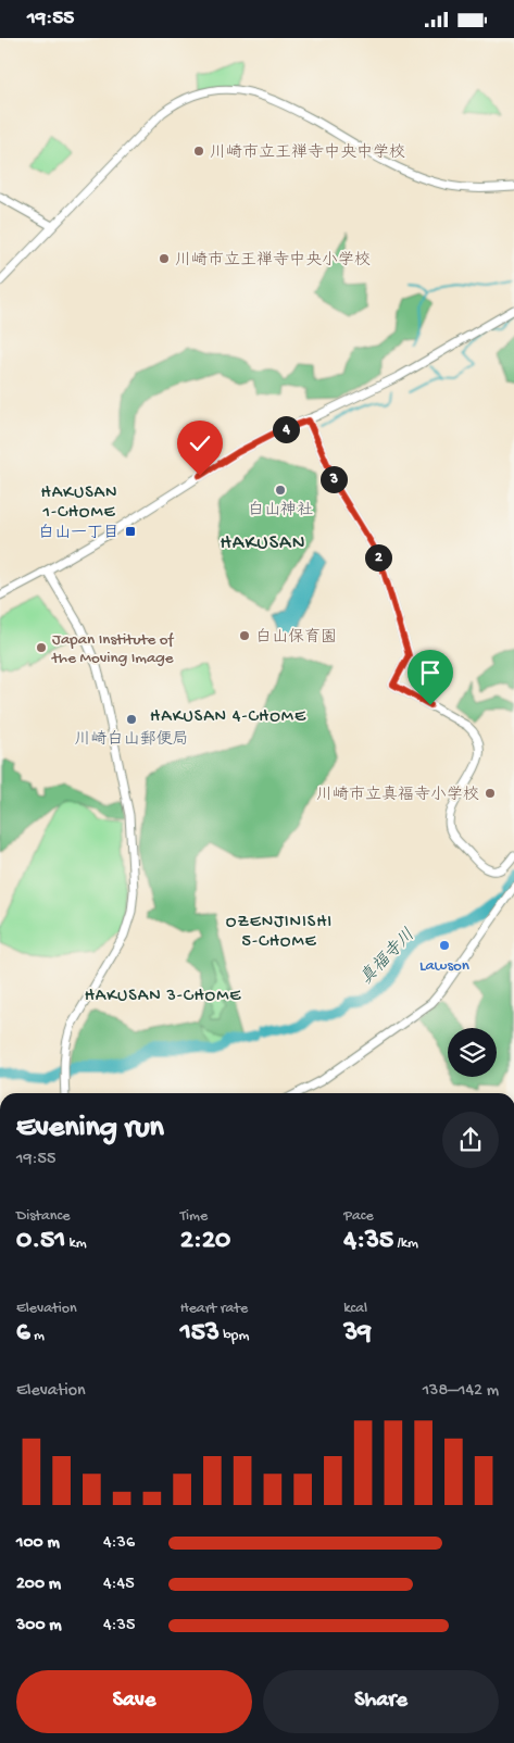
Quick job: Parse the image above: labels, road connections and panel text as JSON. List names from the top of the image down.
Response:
{
  "districts": [
    "HAKUSAN 1-CHOME",
    "HAKUSAN",
    "HAKUSAN 4-CHOME",
    "OZENJINISHI 5-CHOME",
    "HAKUSAN 3-CHOME"
  ],
  "water": ["真福寺川"],
  "places": {
    "other": [
      "川崎市立王禅寺中央中学校",
      "川崎市立王禅寺中央小学校",
      "白山神社",
      "白山保育園",
      "Japan Institute of the Moving Image",
      "川崎白山郵便局",
      "川崎市立真福寺小学校",
      "Lawson"
    ],
    "transit": ["白山一丁目"]
  },
  "page": {
    "status": "19:55",
    "pins": ["4", "3", "2"],
    "heading": ["Evening run", "19:55"],
    "stats": [
      ["Distance", "0.51 km"],
      ["Time", "2:20"],
      ["Pace", "4:35 /km"],
      ["Elevation", "6 m"],
      ["Heart rate", "153 bpm"],
      ["kcal", "39"]
    ],
    "chart": ["Elevation", "138–142 m"],
    "list": [
      {
        "name": "100 m",
        "note": "4:36"
      },
      {
        "name": "200 m",
        "note": "4:45"
      },
      {
        "name": "300 m",
        "note": "4:35"
      }
    ],
    "buttons": ["Save", "Share"]
  }
}
